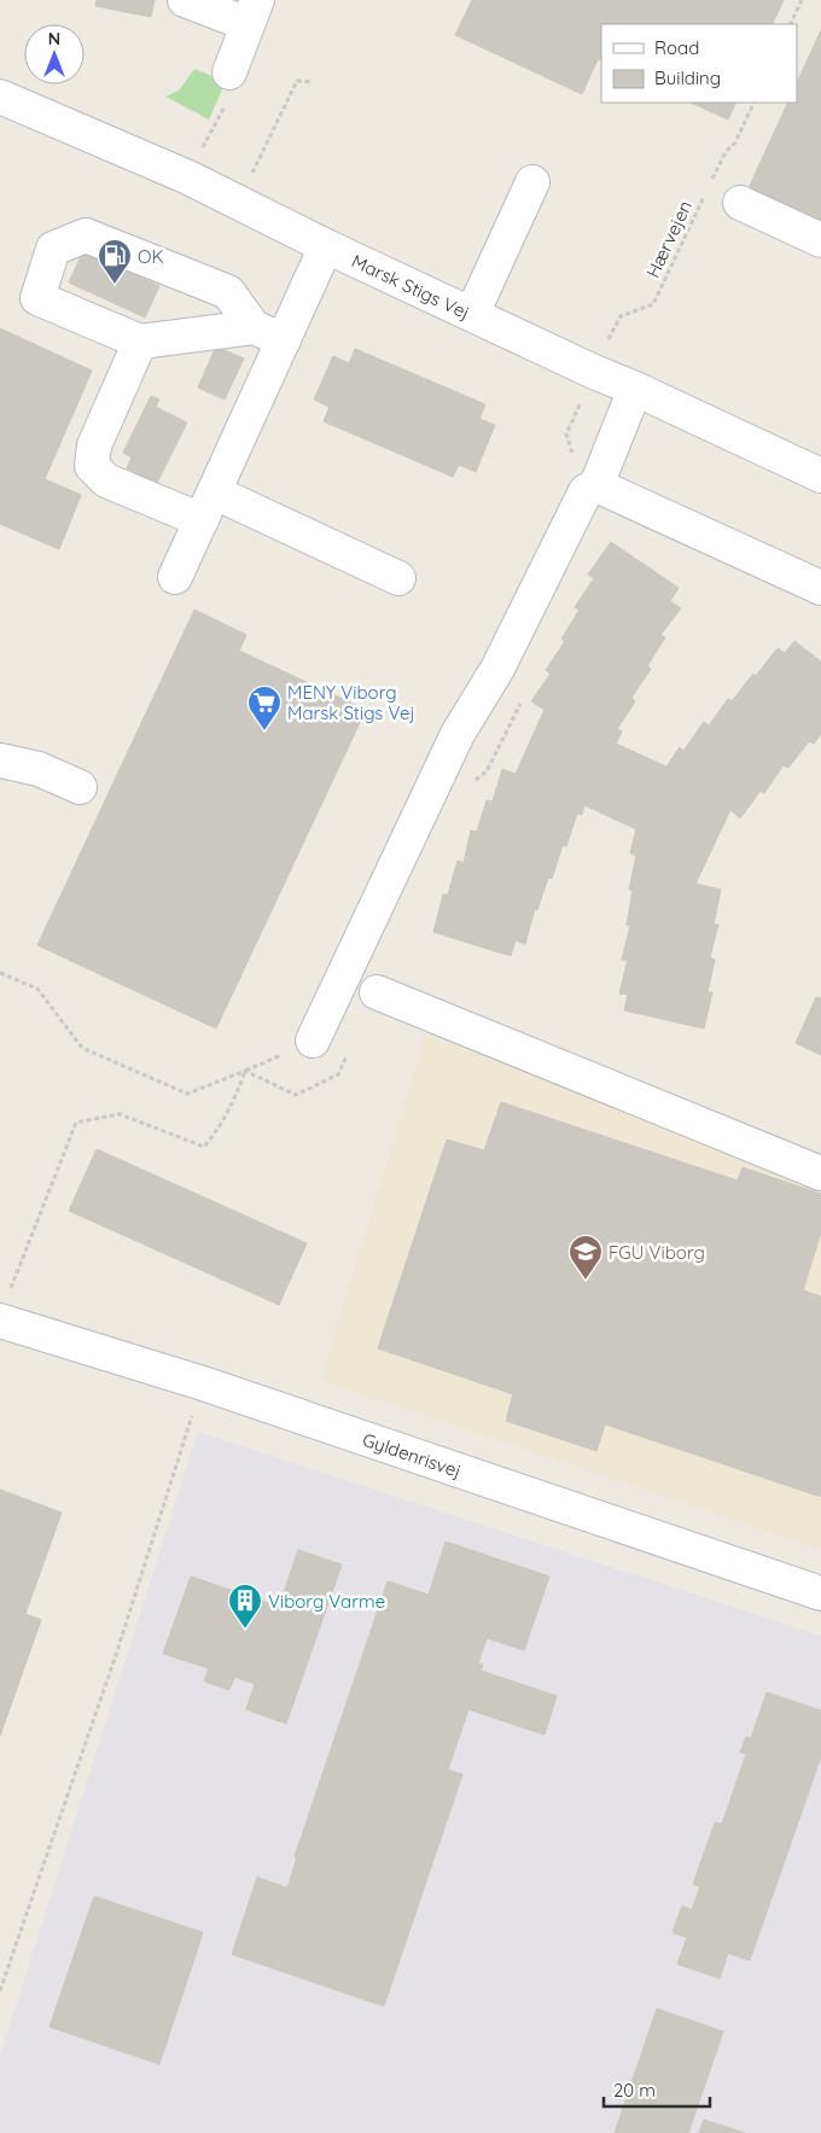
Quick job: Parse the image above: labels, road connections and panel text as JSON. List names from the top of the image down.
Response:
{
  "streets": {
    "street": ["Marsk Stigs Vej", "Gyldenrisvej"],
    "path": ["Hærvejen"]
  },
  "crossings": [
    ["Hærvejen", "Marsk Stigs Vej"]
  ],
  "places": {
    "fuel station": ["OK"],
    "supermarket": ["MENY Viborg Marsk Stigs Vej"],
    "school or university": ["FGU Viborg"],
    "building": ["Viborg Varme"]
  },
  "legend": ["Road", "Building"],
  "scale_bar": "20 m",
  "north": "top"
}
